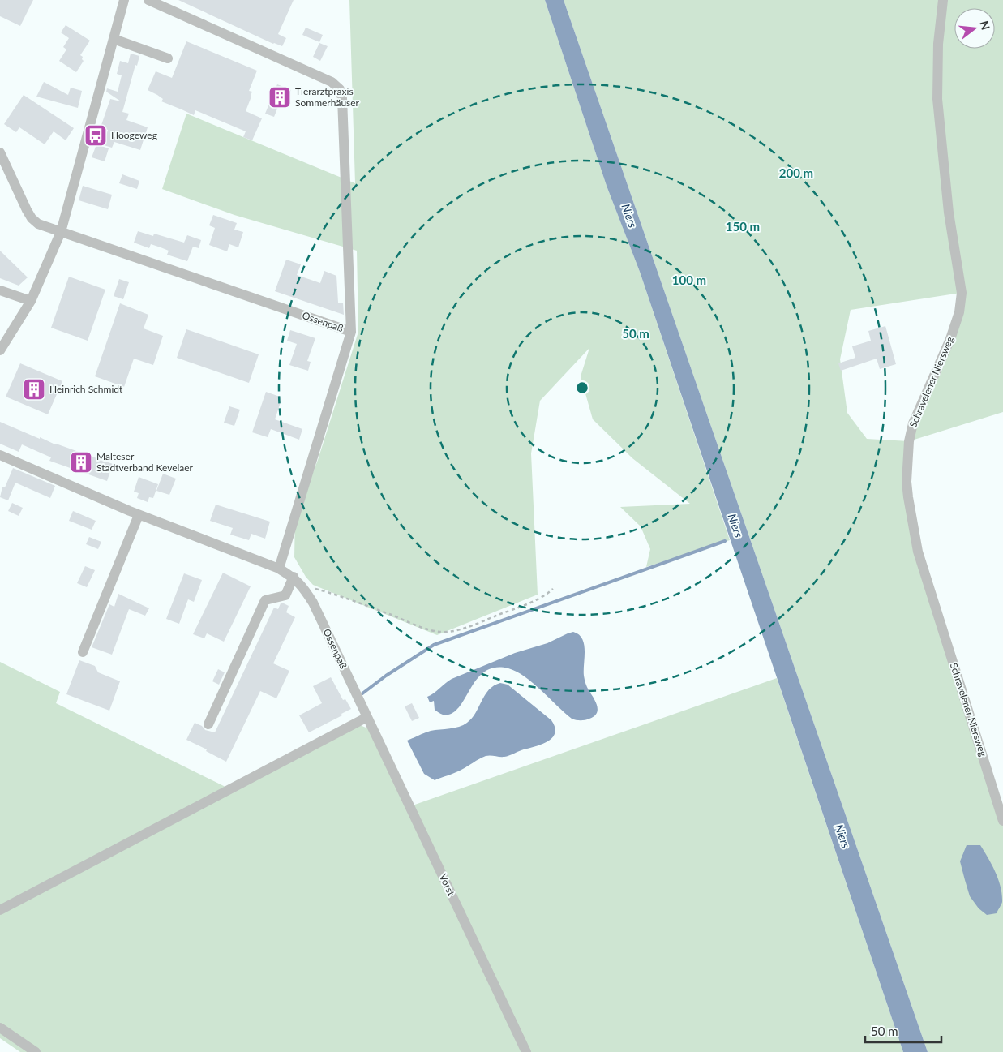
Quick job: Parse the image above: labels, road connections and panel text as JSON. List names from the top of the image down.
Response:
{
  "streets": {
    "street": ["Ossenpaß", "Schravelener Niersweg", "Vorst"]
  },
  "crossings": [
    ["Ossenpaß", "Vorst"]
  ],
  "water": ["Niers"],
  "places": {
    "building": ["Tierarztpraxis Sommerhäuser", "Heinrich Schmidt", "Malteser Stadtverband Kevelaer"],
    "bus stop": ["Hoogeweg"]
  },
  "scale_bar": "50 m",
  "north": "right",
  "rings": [
    "200 m",
    "150 m",
    "100 m",
    "50 m"
  ]
}
